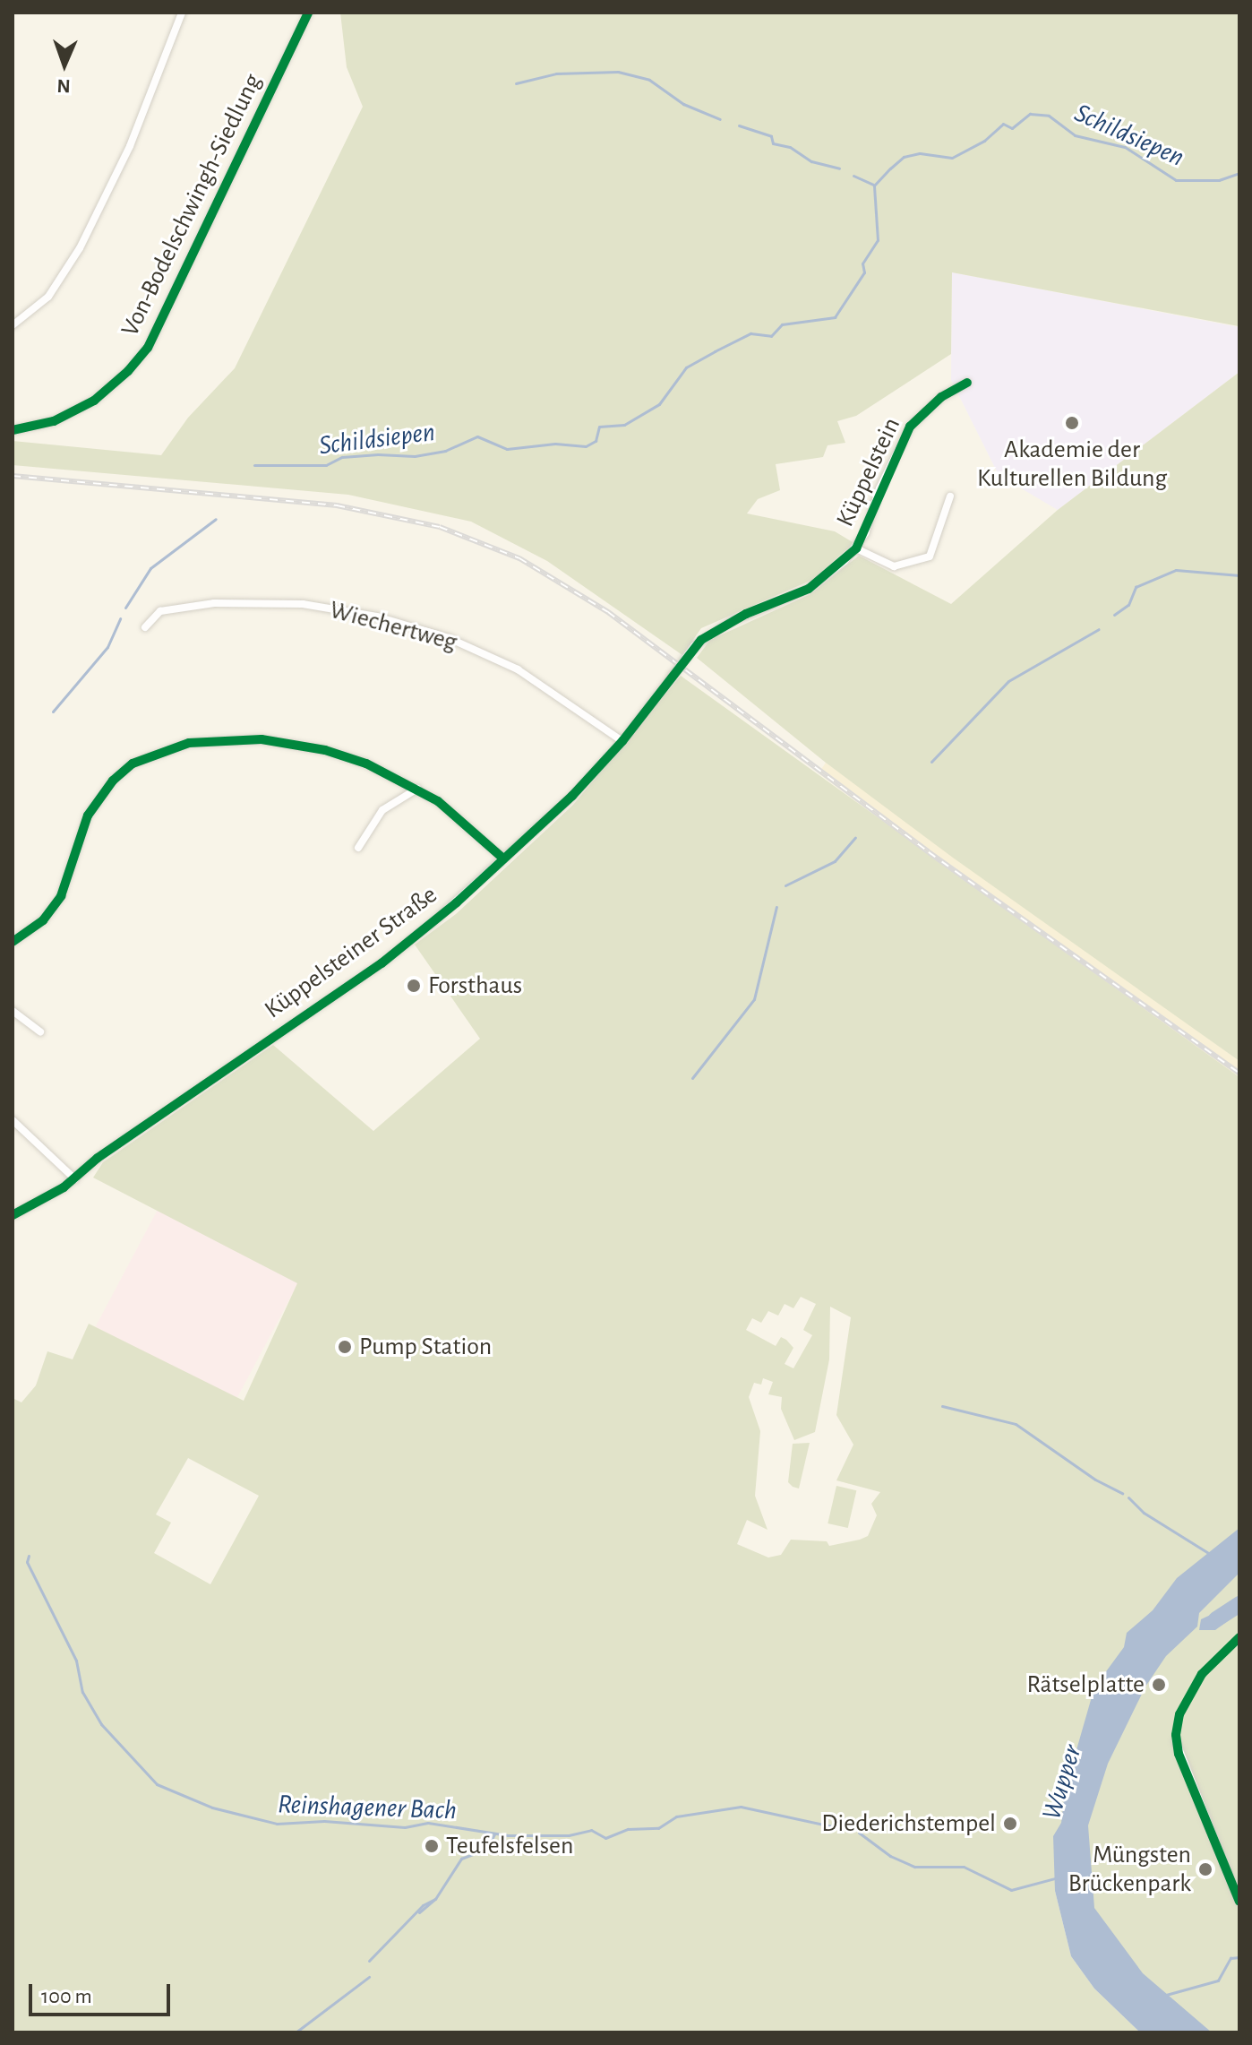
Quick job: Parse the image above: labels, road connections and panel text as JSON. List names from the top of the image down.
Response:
{
  "streets": {
    "street": [
      "Von-Bodelschwingh-Siedlung",
      "Küppelstein",
      "Wiechertweg",
      "Küppelsteiner Straße"
    ]
  },
  "crossings": [
    ["Küppelstein", "Küppelsteiner Straße"],
    ["Wiechertweg", "Küppelsteiner Straße"]
  ],
  "water": ["Schildsiepen", "Wupper", "Reinshagener Bach"],
  "places": [
    "Akademie der Kulturellen Bildung",
    "Forsthaus",
    "Pump Station",
    "Rätselplatte",
    "Diederichstempel",
    "Teufelsfelsen",
    "Müngsten Brückenpark"
  ],
  "scale_bar": "100 m",
  "north": "bottom"
}
